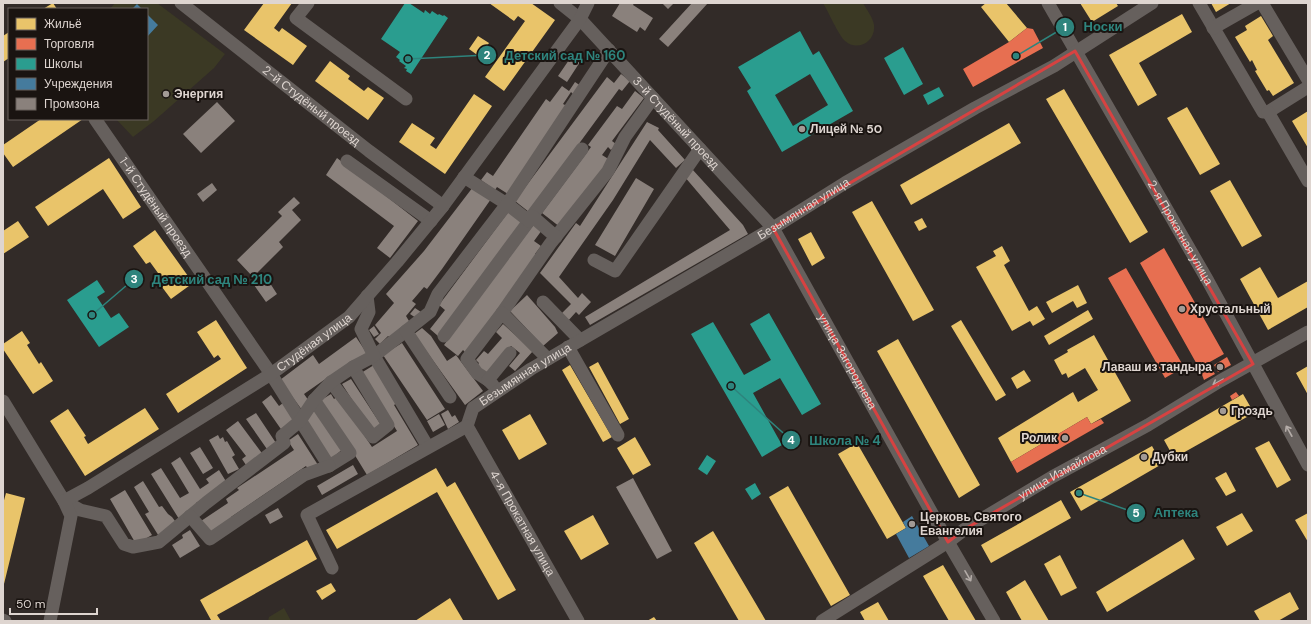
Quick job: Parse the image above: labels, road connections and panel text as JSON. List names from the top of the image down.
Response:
{
  "streets": {
    "street": [
      "2-й Студёный проезд",
      "3-й Студёный проезд",
      "1-й Студёный проезд",
      "Безымянная улица",
      "2-я Прокатная улица",
      "Студёная улица",
      "улица Загороднева",
      "улица Измайлова",
      "4-я Прокатная улица"
    ]
  },
  "crossings": [
    ["2-й Студёный проезд", "Студёная улица"],
    ["3-й Студёный проезд", "Безымянная улица"],
    ["3-й Студёный проезд", "Студёная улица"],
    ["3-й Студёный проезд", "улица Загороднева"],
    ["1-й Студёный проезд", "Студёная улица"],
    ["Безымянная улица", "2-я Прокатная улица"],
    ["Безымянная улица", "улица Загороднева"],
    ["Безымянная улица", "4-я Прокатная улица"],
    ["2-я Прокатная улица", "улица Измайлова"],
    ["улица Загороднева", "улица Измайлова"]
  ],
  "one_way": ["улица Измайлова"],
  "places": [
    "Носки",
    "Детский сад № 160",
    "Энергия",
    "Лицей № 50",
    "Хрустальный",
    "Детский сад № 210",
    "Лаваш из тандыра",
    "Школа № 4",
    "Гроздь",
    "Ролик",
    "Дубки",
    "Аптека",
    "Церковь Святого Евангелия"
  ],
  "legend": [
    "Жильё",
    "Торговля",
    "Школы",
    "Учреждения",
    "Промзона"
  ],
  "scale_bar": "50 m"
}
